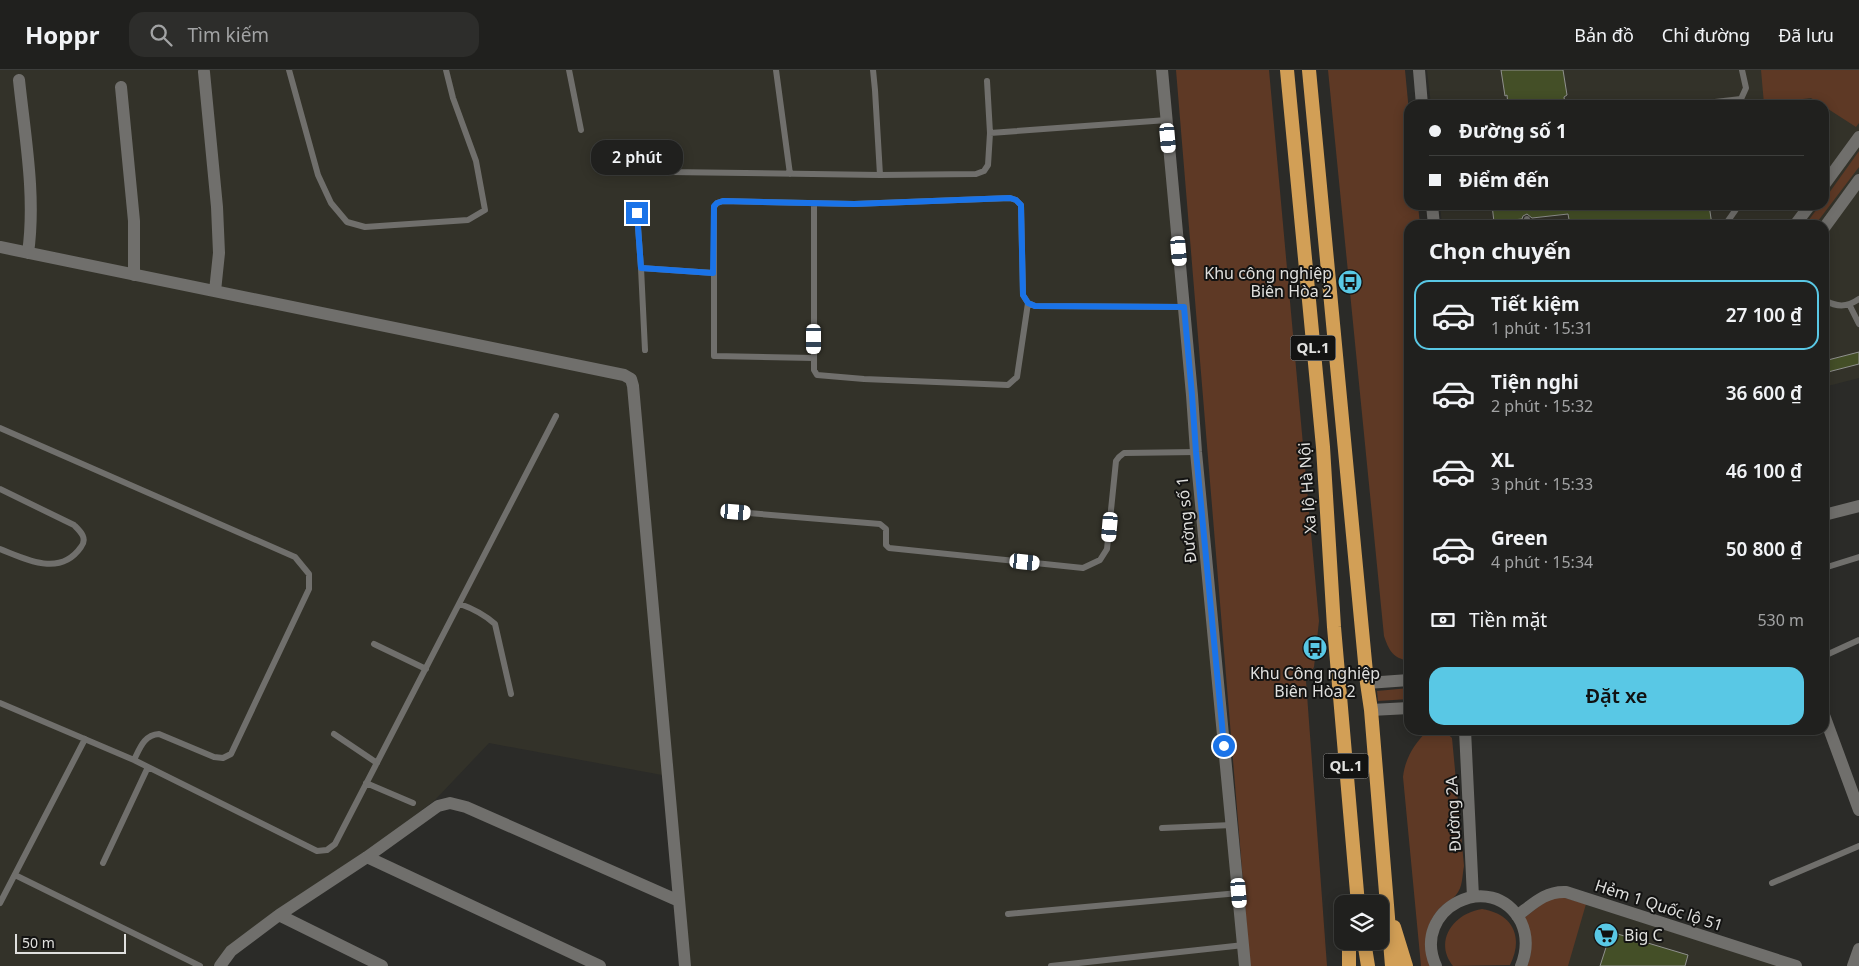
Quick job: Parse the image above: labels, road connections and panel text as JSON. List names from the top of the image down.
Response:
{
  "streets": {
    "highway": ["QL.1", "Xa lộ Hà Nội"],
    "street": ["Đường số 1", "Đường 2A", "Hẻm 1 Quốc lộ 51"]
  },
  "places": {
    "bus stop": ["Khu công nghiệp Biên Hòa 2", "Khu Công nghiệp Biên Hòa 2"],
    "supermarket": ["Big C"]
  },
  "scale_bar": "50 m",
  "page": {
    "header": "Hoppr",
    "search": "Tìm kiếm",
    "nav": ["Bản đồ", "Chỉ đường", "Đã lưu"],
    "banner": ["Đường số 1", "Điểm đến"],
    "bubble": "2 phút",
    "heading": "Chọn chuyến",
    "list": [
      {
        "name": "Tiết kiệm",
        "note": "1 phút · 15:31",
        "value": "27 100 ₫"
      },
      {
        "name": "Tiện nghi",
        "note": "2 phút · 15:32",
        "value": "36 600 ₫"
      },
      {
        "name": "XL",
        "note": "3 phút · 15:33",
        "value": "46 100 ₫"
      },
      {
        "name": "Green",
        "note": "4 phút · 15:34",
        "value": "50 800 ₫"
      }
    ],
    "pay": ["Tiền mặt", "530 m"],
    "buttons": "Đặt xe",
    "scale": "50 m"
  }
}
